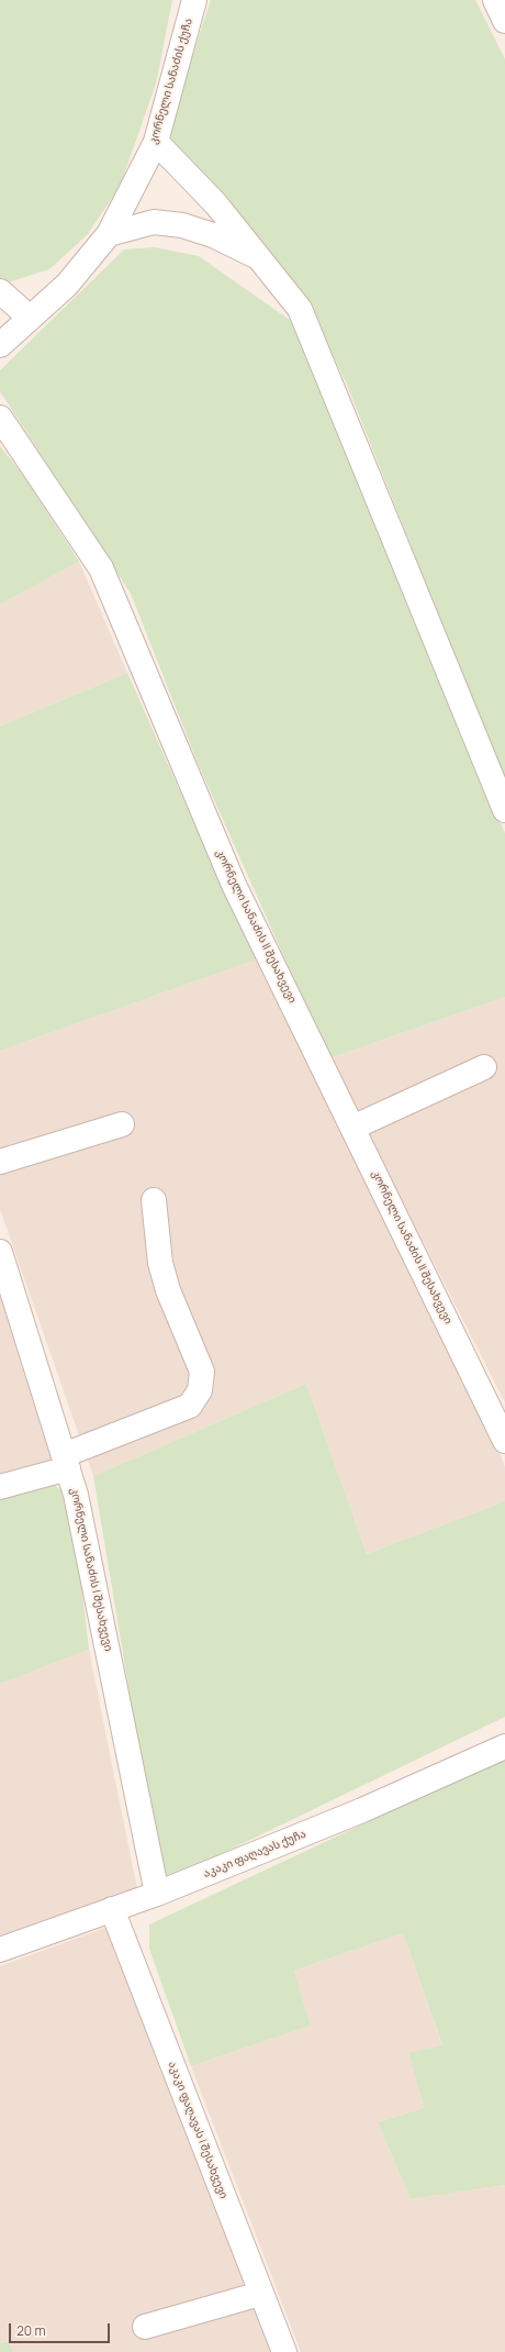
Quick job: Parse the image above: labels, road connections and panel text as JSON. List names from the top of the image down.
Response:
{
  "streets": {
    "street": [
      "კორნელი სანაძის ქუჩა",
      "კორნელი სანაძის II შესახვევი",
      "კორნელი სანაძის I შესახვევი",
      "აკაკი ფაღავას ქუჩა",
      "აკაკი ფაღავას I შესახვევი"
    ]
  },
  "crossings": [
    ["კორნელი სანაძის I შესახვევი", "აკაკი ფაღავას ქუჩა"],
    ["აკაკი ფაღავას ქუჩა", "აკაკი ფაღავას I შესახვევი"]
  ],
  "scale_bar": "20 m"
}
